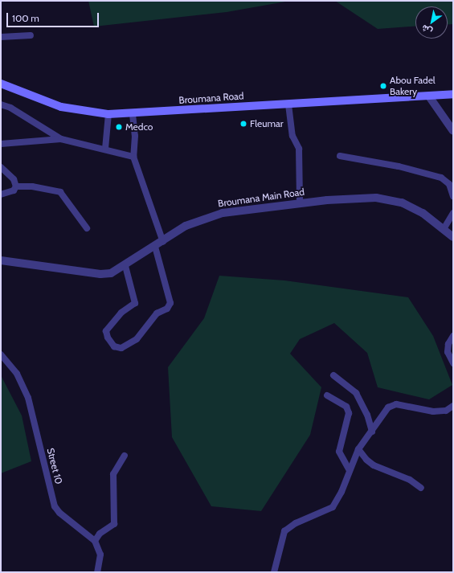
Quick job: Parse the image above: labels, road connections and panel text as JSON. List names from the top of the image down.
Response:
{
  "streets": {
    "main road": ["Broumana Road"],
    "street": ["Broumana Main Road", "Street 10"]
  },
  "places": ["Abou Fadel Bakery", "Fleumar", "Medco"],
  "scale_bar": "100 m",
  "north": "bottom left"
}
